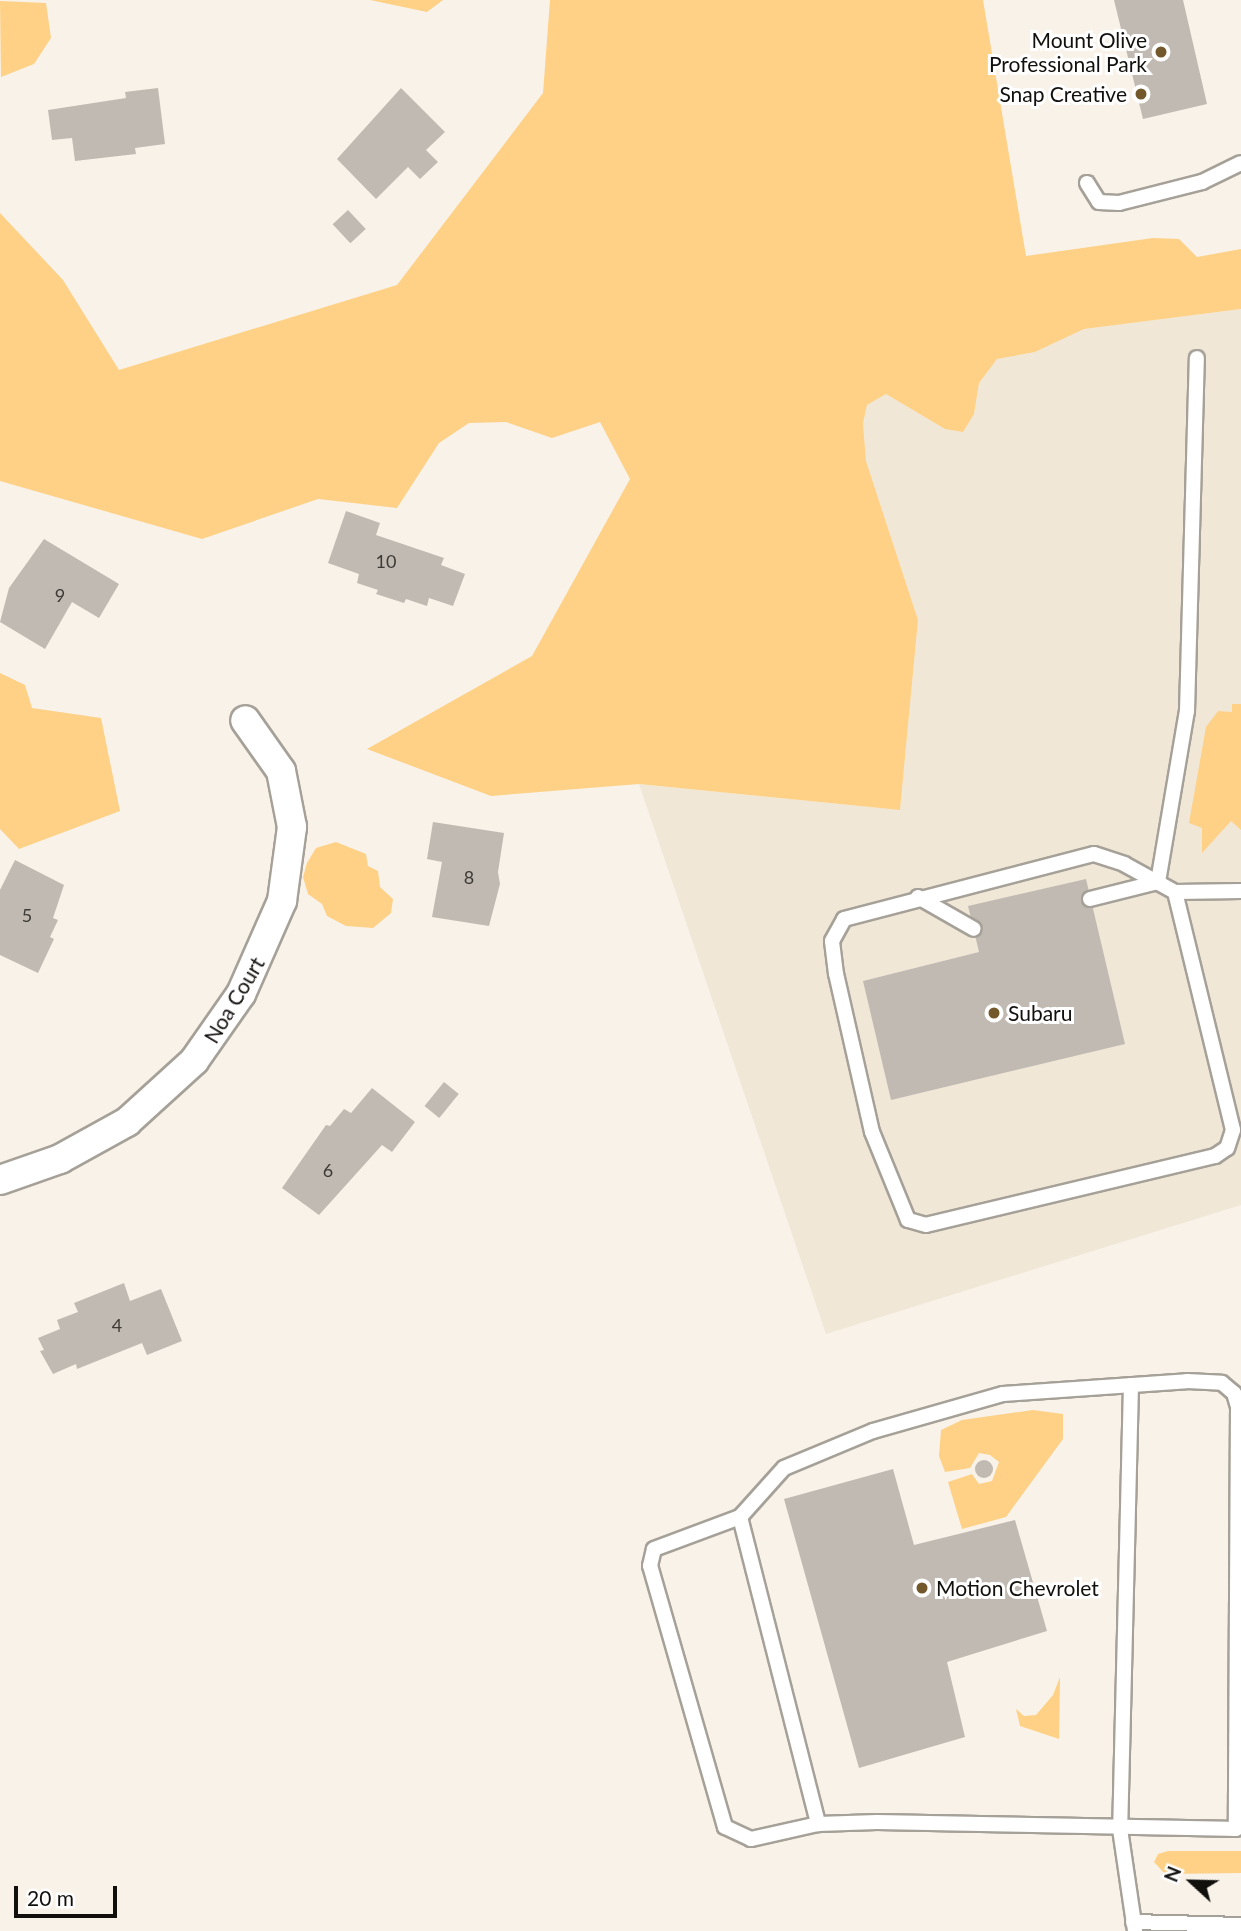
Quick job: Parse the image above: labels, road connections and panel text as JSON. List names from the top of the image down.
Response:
{
  "streets": {
    "street": ["Noa Court"]
  },
  "places": [
    "Mount Olive Professional Park",
    "Snap Creative",
    "Subaru",
    "Motion Chevrolet"
  ],
  "house_numbers": [
    "10",
    "9",
    "8",
    "5",
    "6",
    "4"
  ],
  "scale_bar": "20 m",
  "north": "left"
}
